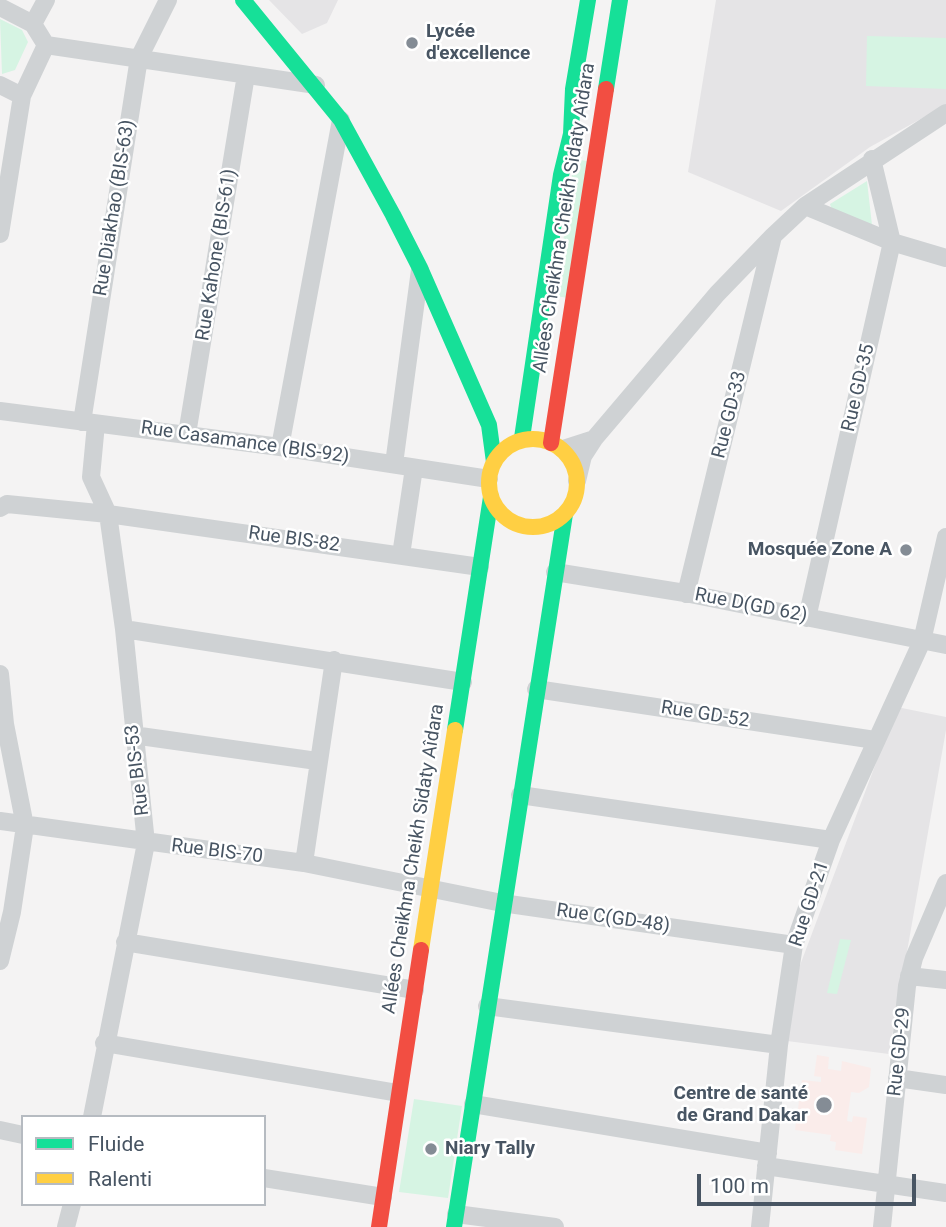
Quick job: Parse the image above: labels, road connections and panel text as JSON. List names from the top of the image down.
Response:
{
  "streets": {
    "main road": ["Allées Cheikhna Cheikh Sidaty Aîdara"],
    "street": [
      "Rue Diakhao (BIS-63)",
      "Rue Kahone (BIS-61)",
      "Rue GD-35",
      "Rue GD-33",
      "Rue Casamance (BIS-92)",
      "Rue BIS-82",
      "Rue D(GD 62)",
      "Rue GD-52",
      "Rue BIS-53",
      "Rue BIS-70",
      "Rue GD-21",
      "Rue C(GD-48)",
      "Rue GD-29"
    ]
  },
  "crossings": [
    ["Rue Diakhao (BIS-63)", "Rue Casamance (BIS-92)"],
    ["Rue Diakhao (BIS-63)", "Rue BIS-53"],
    ["Allées Cheikhna Cheikh Sidaty Aîdara", "Rue Casamance (BIS-92)"],
    ["Allées Cheikhna Cheikh Sidaty Aîdara", "Rue BIS-82"],
    ["Allées Cheikhna Cheikh Sidaty Aîdara", "Rue BIS-70"],
    ["Allées Cheikhna Cheikh Sidaty Aîdara", "Rue C(GD-48)"],
    ["Rue Kahone (BIS-61)", "Rue Casamance (BIS-92)"],
    ["Rue GD-35", "Rue D(GD 62)"],
    ["Rue GD-33", "Rue D(GD 62)"],
    ["Rue Casamance (BIS-92)", "Rue BIS-53"],
    ["Rue BIS-82", "Rue BIS-53"],
    ["Rue D(GD 62)", "Rue GD-21"],
    ["Rue GD-52", "Rue GD-21"],
    ["Rue BIS-53", "Rue BIS-70"],
    ["Rue BIS-70", "Rue C(GD-48)"],
    ["Rue GD-21", "Rue C(GD-48)"]
  ],
  "places": [
    "Lycée d'excellence",
    "Mosquée Zone A",
    "Centre de santé de Grand Dakar",
    "Niary Tally"
  ],
  "legend": ["Fluide", "Ralenti"],
  "scale_bar": "100 m"
}
